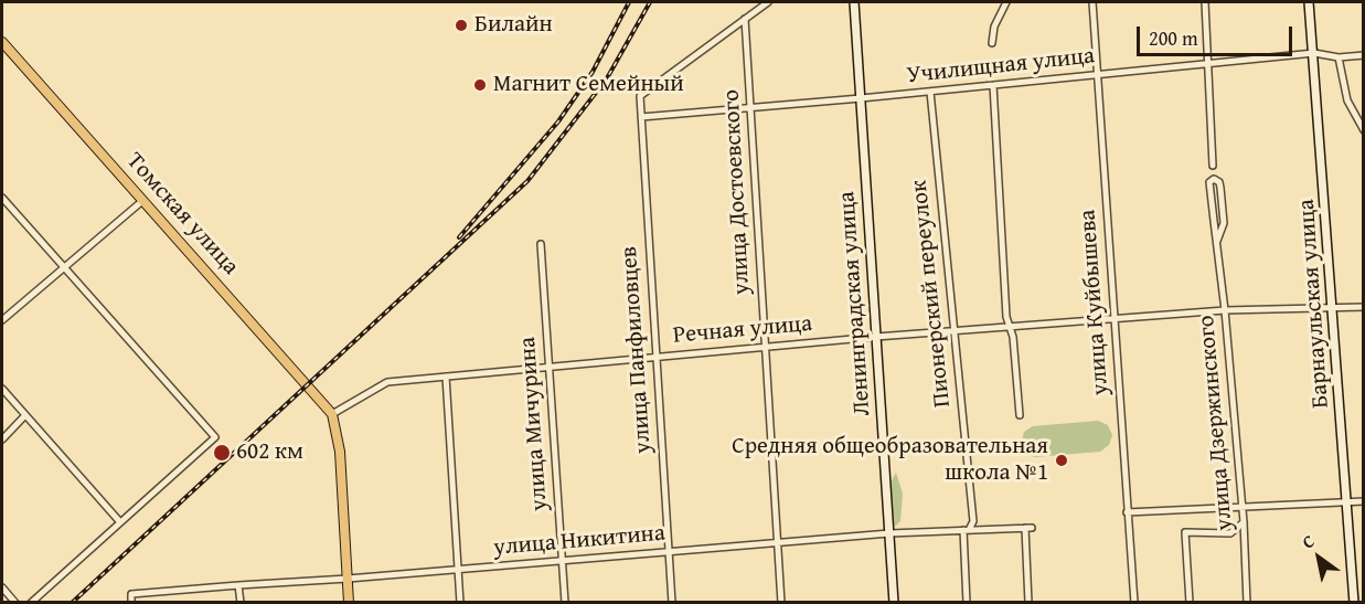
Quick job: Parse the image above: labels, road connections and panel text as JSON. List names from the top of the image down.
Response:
{
  "streets": {
    "main road": ["Томская улица"],
    "street": [
      "Училищная улица",
      "улица Достоевского",
      "Пионерский переулок",
      "улица Куйбышева",
      "Ленинградская улица",
      "Барнаульская улица",
      "Речная улица",
      "улица Панфиловцев",
      "улица Дзержинского",
      "улица Мичурина",
      "улица Никитина"
    ]
  },
  "crossings": [
    ["Училищная улица", "улица Достоевского"],
    ["Училищная улица", "Пионерский переулок"],
    ["Училищная улица", "улица Куйбышева"],
    ["Училищная улица", "Ленинградская улица"],
    ["Училищная улица", "Барнаульская улица"],
    ["Училищная улица", "улица Панфиловцев"],
    ["улица Достоевского", "Речная улица"],
    ["улица Достоевского", "улица Панфиловцев"],
    ["улица Достоевского", "улица Никитина"],
    ["Томская улица", "Речная улица"],
    ["Пионерский переулок", "Речная улица"],
    ["Пионерский переулок", "улица Никитина"],
    ["улица Куйбышева", "Речная улица"],
    ["Ленинградская улица", "Речная улица"],
    ["Ленинградская улица", "улица Никитина"],
    ["Барнаульская улица", "Речная улица"],
    ["Речная улица", "улица Панфиловцев"],
    ["Речная улица", "улица Дзержинского"],
    ["Речная улица", "улица Мичурина"],
    ["улица Панфиловцев", "улица Никитина"],
    ["улица Мичурина", "улица Никитина"]
  ],
  "places": [
    "Билайн",
    "Магнит Семейный",
    "602 км",
    "Средняя общеобразовательная школа №1"
  ],
  "scale_bar": "200 m",
  "north": "top left"
}
